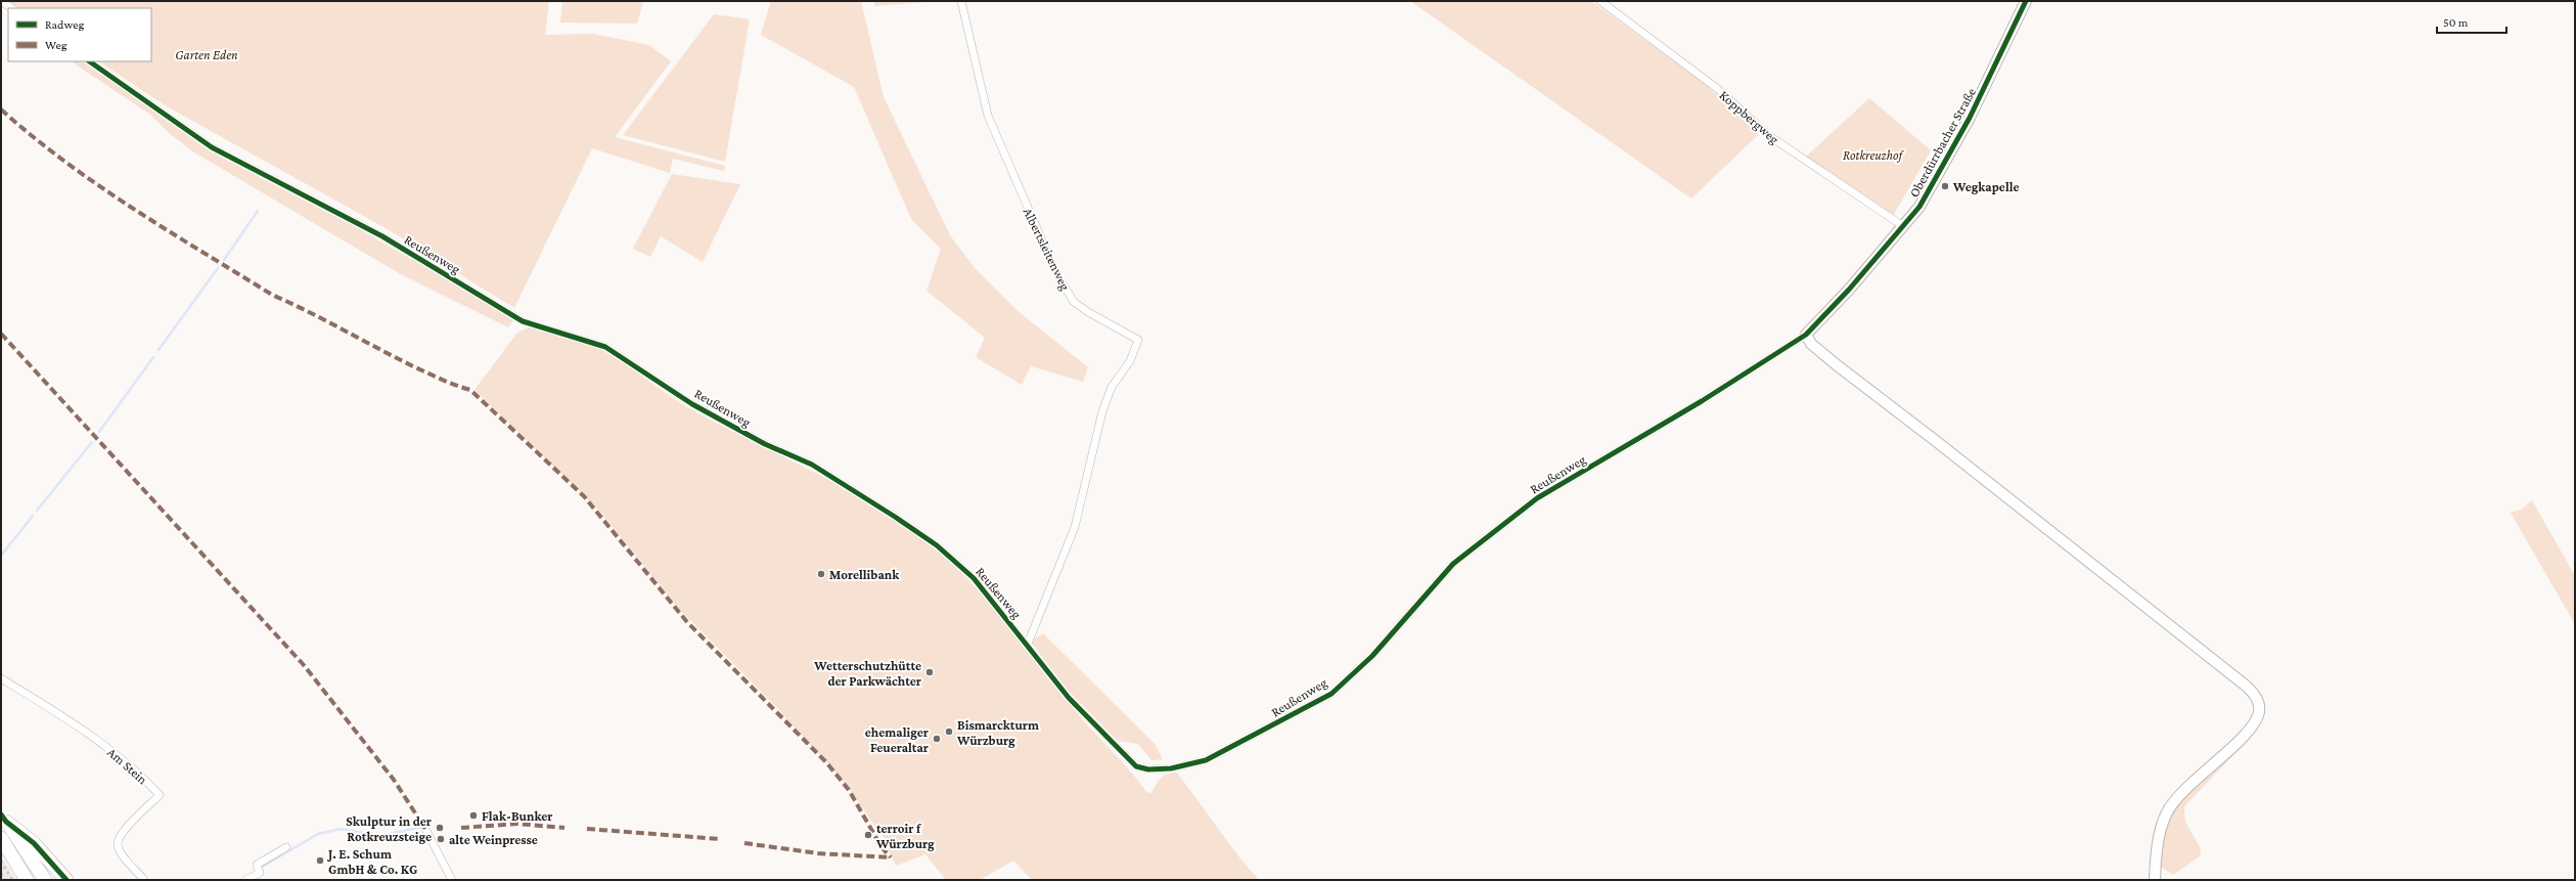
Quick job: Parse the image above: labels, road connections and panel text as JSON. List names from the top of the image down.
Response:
{
  "streets": {
    "street": [
      "Koppbergweg",
      "Oberdürrbacher Straße",
      "Albertsleitenweg",
      "Reußenweg",
      "Am Stein"
    ]
  },
  "crossings": [
    ["Koppbergweg", "Oberdürrbacher Straße"],
    ["Oberdürrbacher Straße", "Reußenweg"],
    ["Albertsleitenweg", "Reußenweg"]
  ],
  "parks": ["Garten Eden", "Rotkreuzhof"],
  "places": [
    "Wegkapelle",
    "Morellibank",
    "Wetterschutzhütte der Parkwächter",
    "Bismarckturm Würzburg",
    "ehemaliger Feueraltar",
    "Flak-Bunker",
    "Skulptur in der Rotkreuzsteige",
    "terroir f Würzburg",
    "alte Weinpresse",
    "J. E. Schum GmbH & Co. KG"
  ],
  "legend": ["Radweg", "Weg"],
  "scale_bar": "50 m"
}
